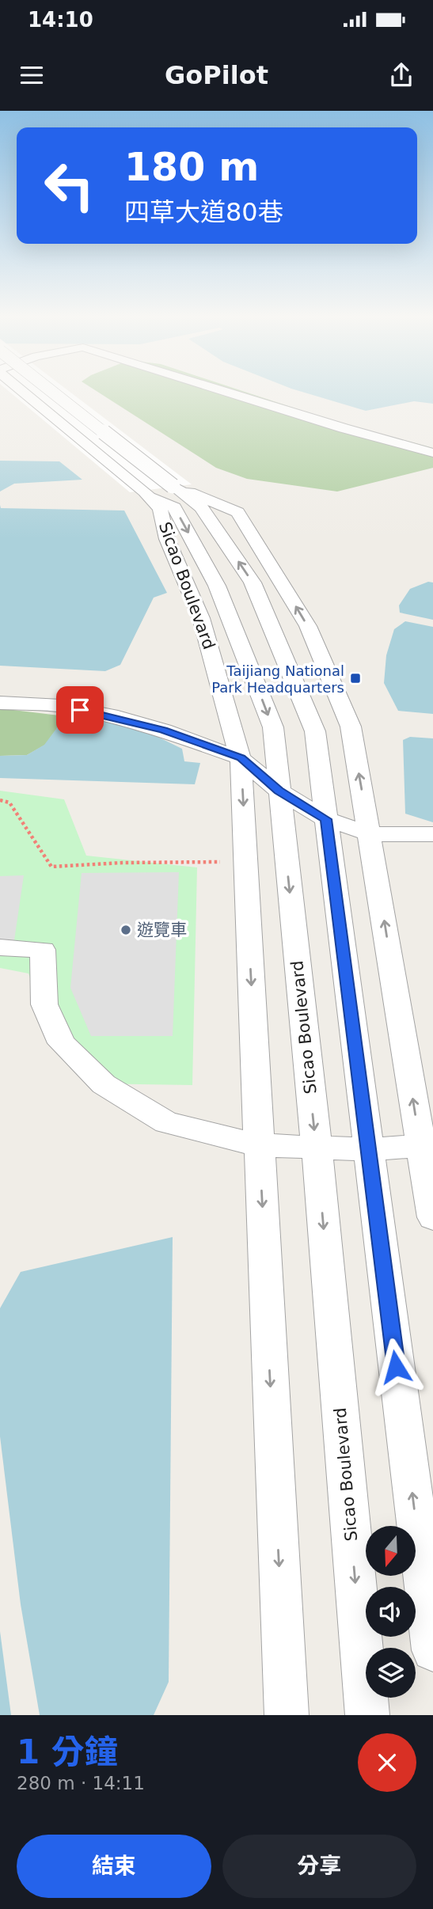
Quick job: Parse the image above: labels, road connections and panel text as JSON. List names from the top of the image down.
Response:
{
  "streets": {
    "street": ["Sicao Boulevard"]
  },
  "places": {
    "transit": ["Taijiang National Park Headquarters"],
    "other": ["遊覽車"]
  },
  "north": "bottom",
  "page": {
    "status": "14:10",
    "header": "GoPilot",
    "turn": ["180 m", "四草大道80巷"],
    "heading": ["1 分鐘", "280 m · 14:11"],
    "buttons": ["結束", "分享"]
  }
}
